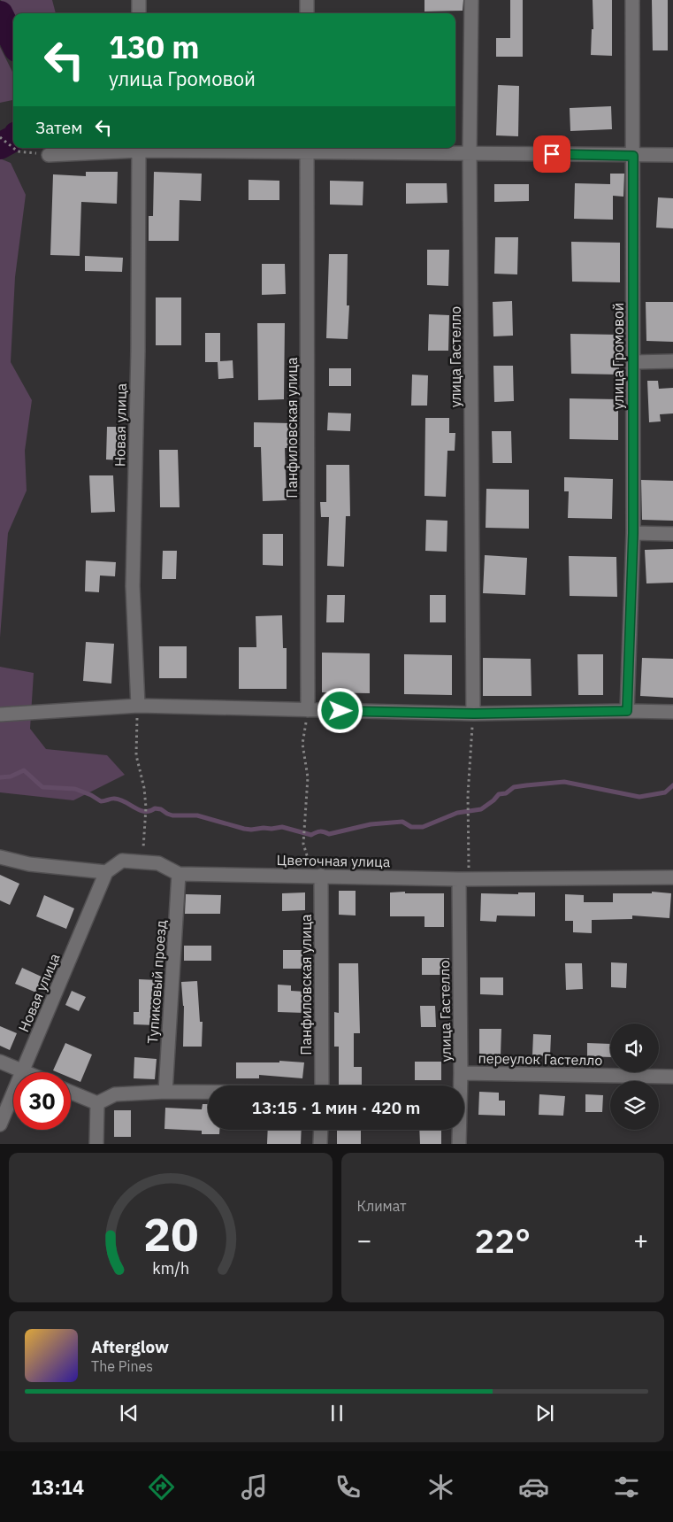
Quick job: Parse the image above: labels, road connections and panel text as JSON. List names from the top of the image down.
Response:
{
  "streets": {
    "street": [
      "улица Громовой",
      "улица Гастелло",
      "Новая улица",
      "Панфиловская улица",
      "Цветочная улица",
      "Тупиковый проезд",
      "переулок Гастелло"
    ]
  },
  "crossings": [
    ["улица Гастелло", "Цветочная улица"],
    ["улица Гастелло", "переулок Гастелло"],
    ["Новая улица", "Цветочная улица"],
    ["Панфиловская улица", "Цветочная улица"],
    ["Цветочная улица", "Тупиковый проезд"]
  ],
  "page": {
    "turn": ["130 m", "улица Громовой"],
    "then": "Затем",
    "limit": "30",
    "trip": "13:15 · 1 мин · 420 m",
    "tile": "Климат",
    "heat": ["−", "22°", "+"],
    "song": ["Afterglow", "The Pines"],
    "tabs": "13:14",
    "gauge": ["20", "km/h"]
  }
}
